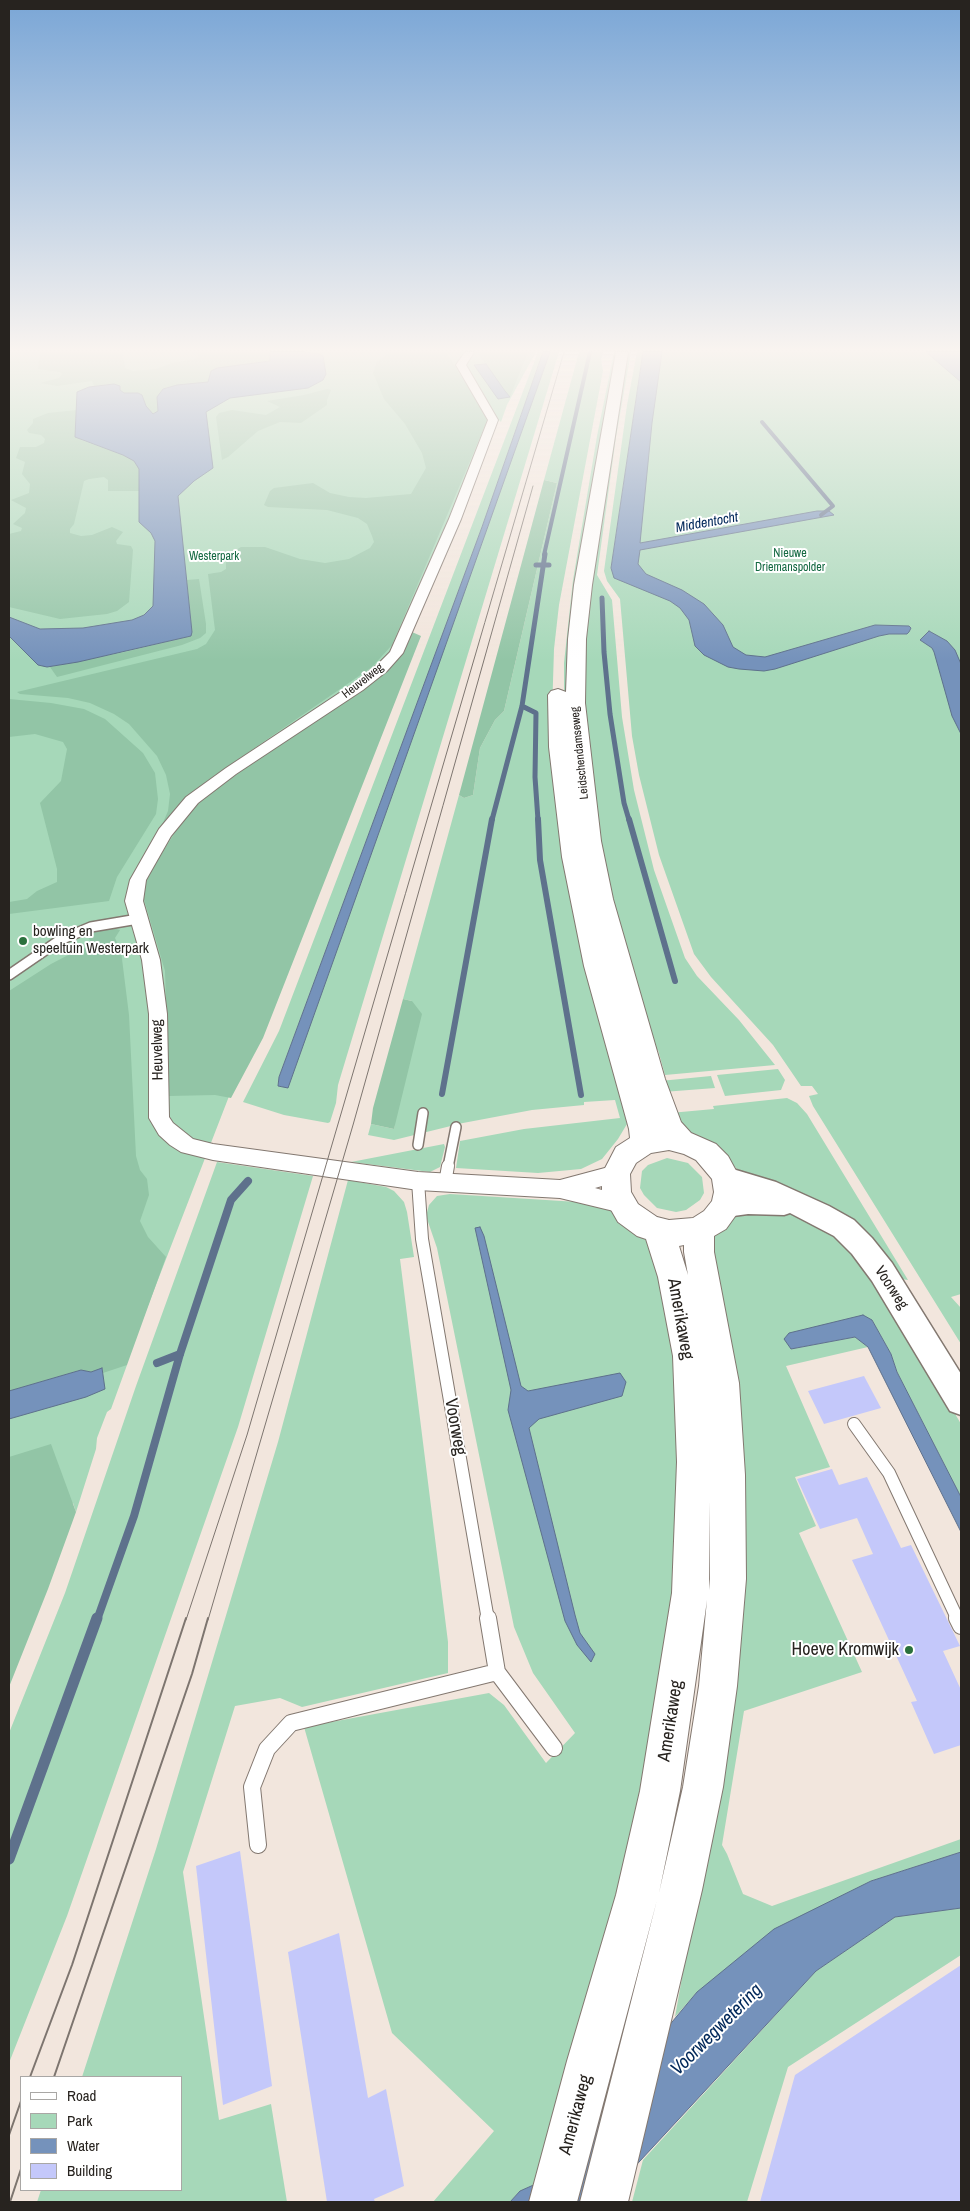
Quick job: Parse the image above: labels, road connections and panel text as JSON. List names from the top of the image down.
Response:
{
  "streets": {
    "main road": ["Leidschendamseweg", "Amerikaweg"],
    "street": ["Heuvelweg", "Voorweg"]
  },
  "crossings": [
    ["Heuvelweg", "Voorweg"],
    ["Leidschendamseweg", "Voorweg"],
    ["Leidschendamseweg", "Amerikaweg"],
    ["Voorweg", "Amerikaweg"]
  ],
  "water": ["Middentocht", "Voorwegwetering"],
  "parks": ["Nieuwe Driemanspolder", "Westerpark"],
  "places": ["bowling en speeltuin Westerpark", "Hoeve Kromwijk"],
  "legend": [
    "Road",
    "Park",
    "Water",
    "Building"
  ]
}
